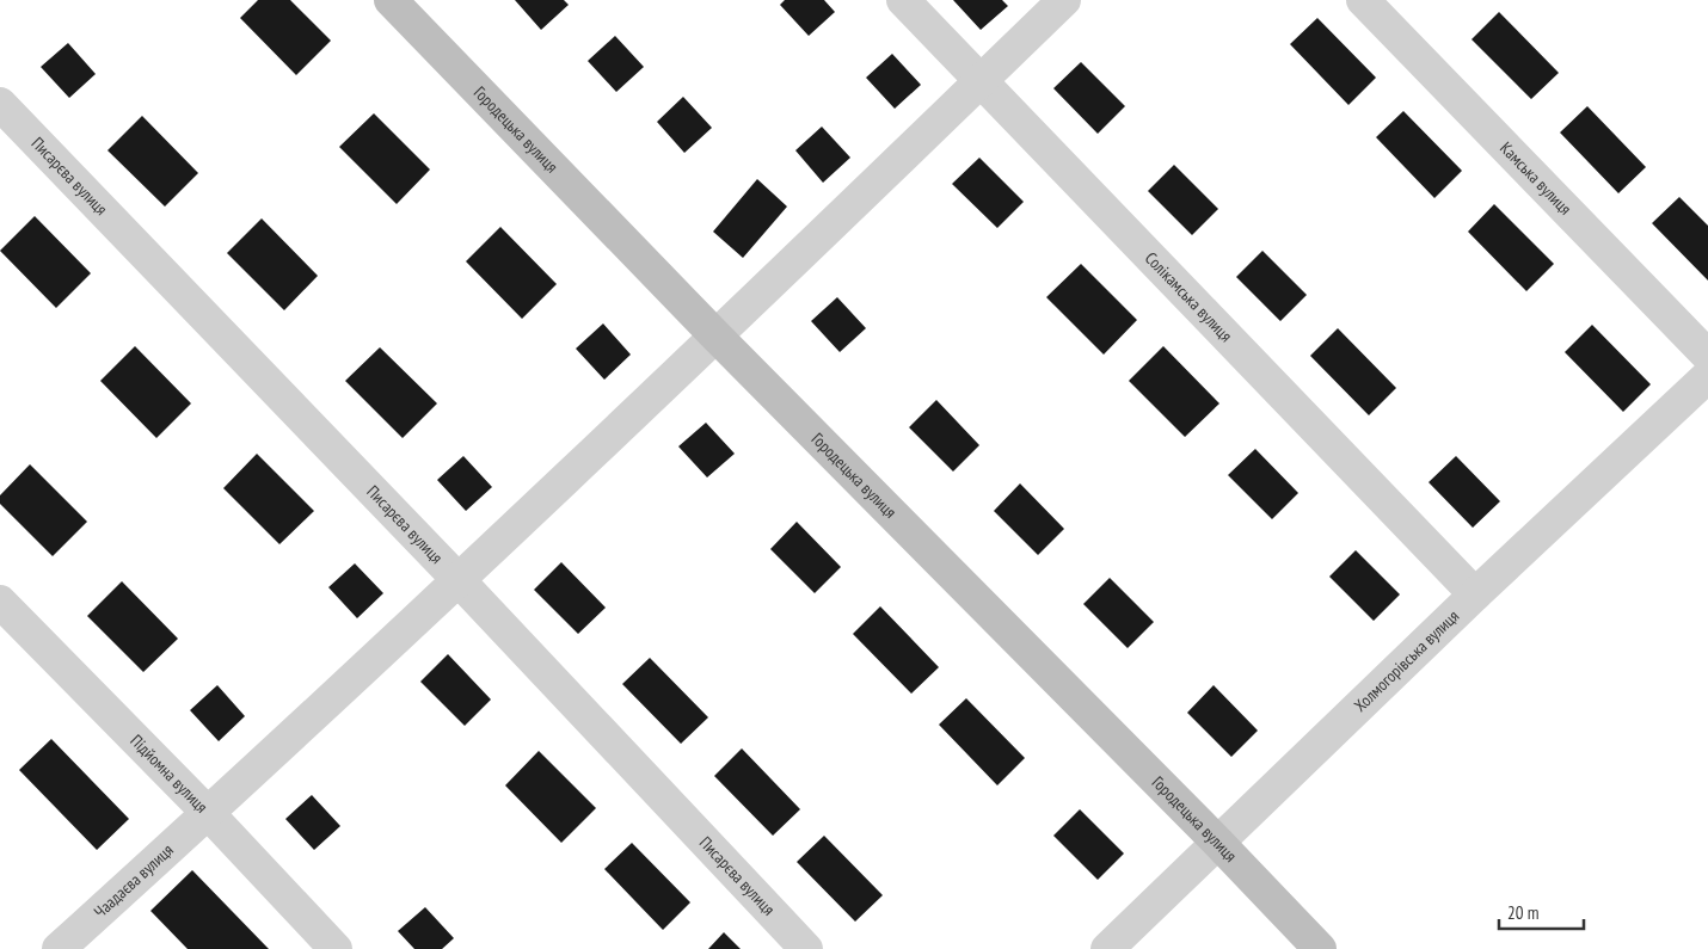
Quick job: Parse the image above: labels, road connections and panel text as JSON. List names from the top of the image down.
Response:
{
  "streets": {
    "main road": ["Городецька вулиця"],
    "street": [
      "Писарєва вулиця",
      "Камська вулиця",
      "Солікамська вулиця",
      "Холмогорівська вулиця",
      "Підйомна вулиця",
      "Чаадаєва вулиця"
    ]
  },
  "crossings": [
    ["Городецька вулиця", "Холмогорівська вулиця"],
    ["Городецька вулиця", "Чаадаєва вулиця"],
    ["Писарєва вулиця", "Чаадаєва вулиця"],
    ["Солікамська вулиця", "Холмогорівська вулиця"],
    ["Солікамська вулиця", "Чаадаєва вулиця"],
    ["Підйомна вулиця", "Чаадаєва вулиця"]
  ],
  "scale_bar": "20 m"
}
